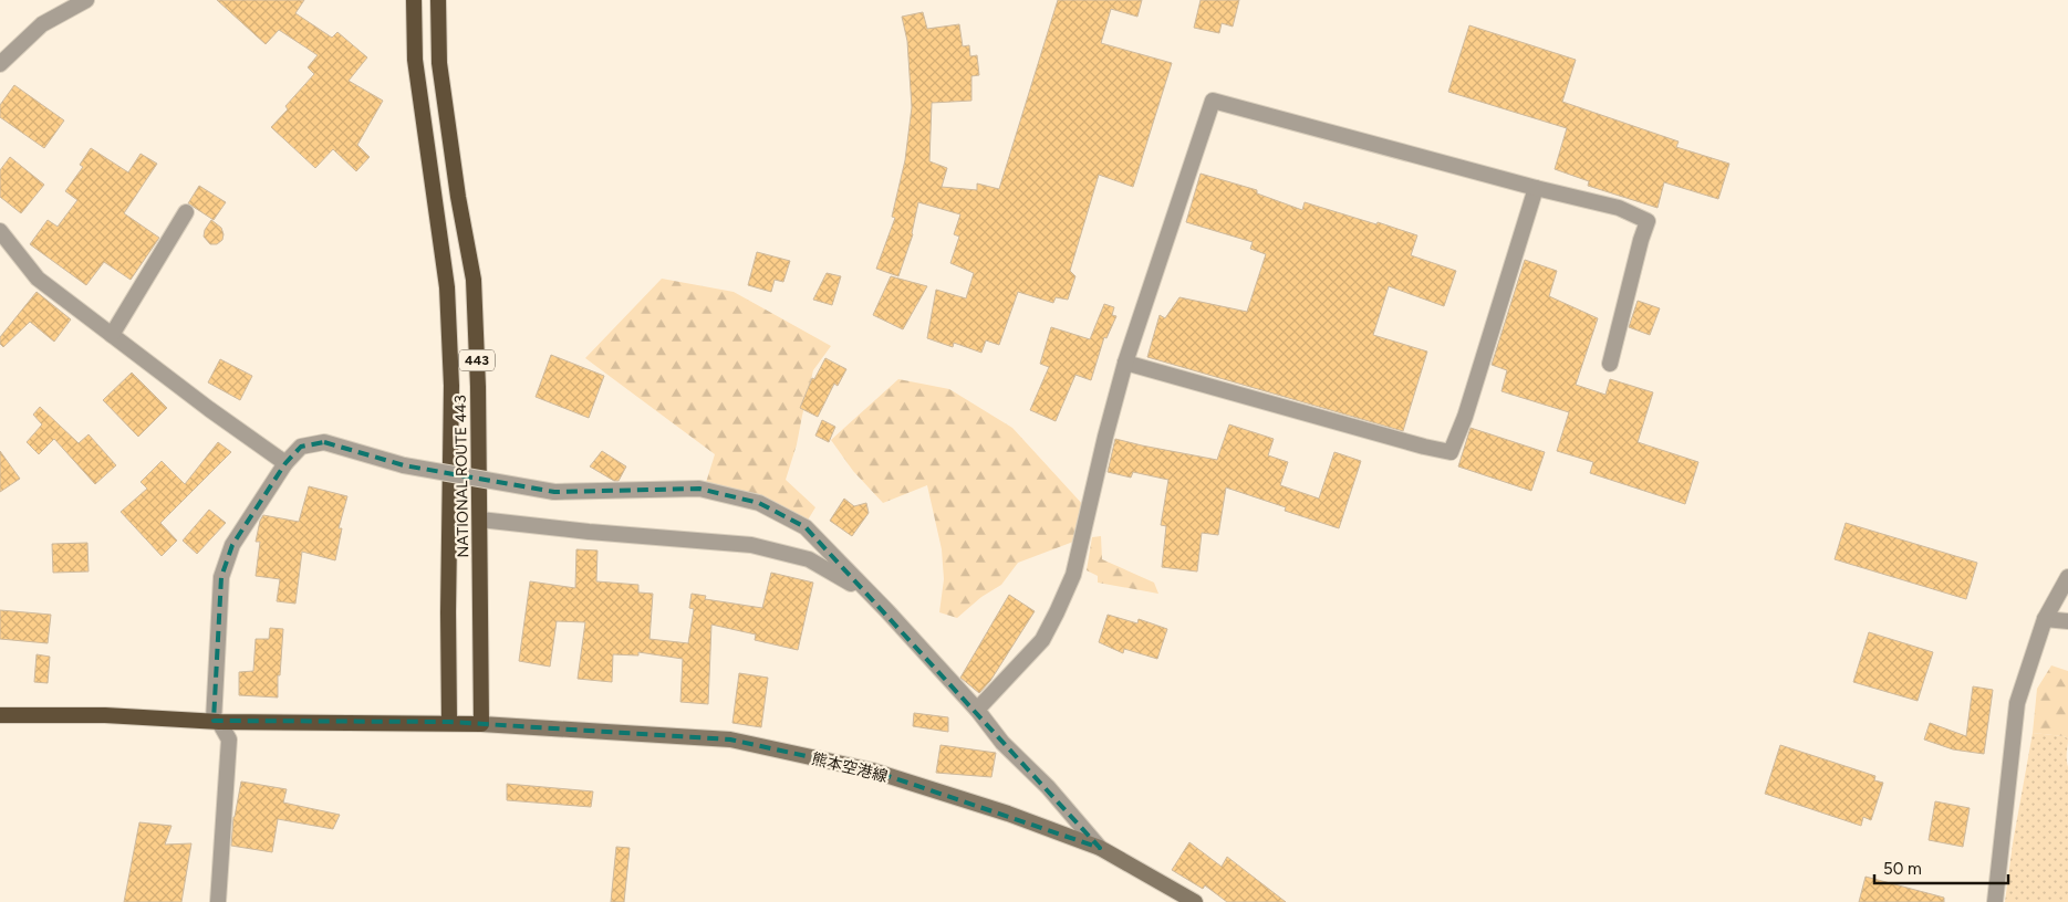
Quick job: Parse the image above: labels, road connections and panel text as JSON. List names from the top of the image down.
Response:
{
  "streets": {
    "highway": ["443", "NATIONAL ROUTE 443"],
    "main road": ["熊本空港線"]
  },
  "crossings": [
    ["NATIONAL ROUTE 443", "熊本空港線"]
  ],
  "scale_bar": "50 m"
}
